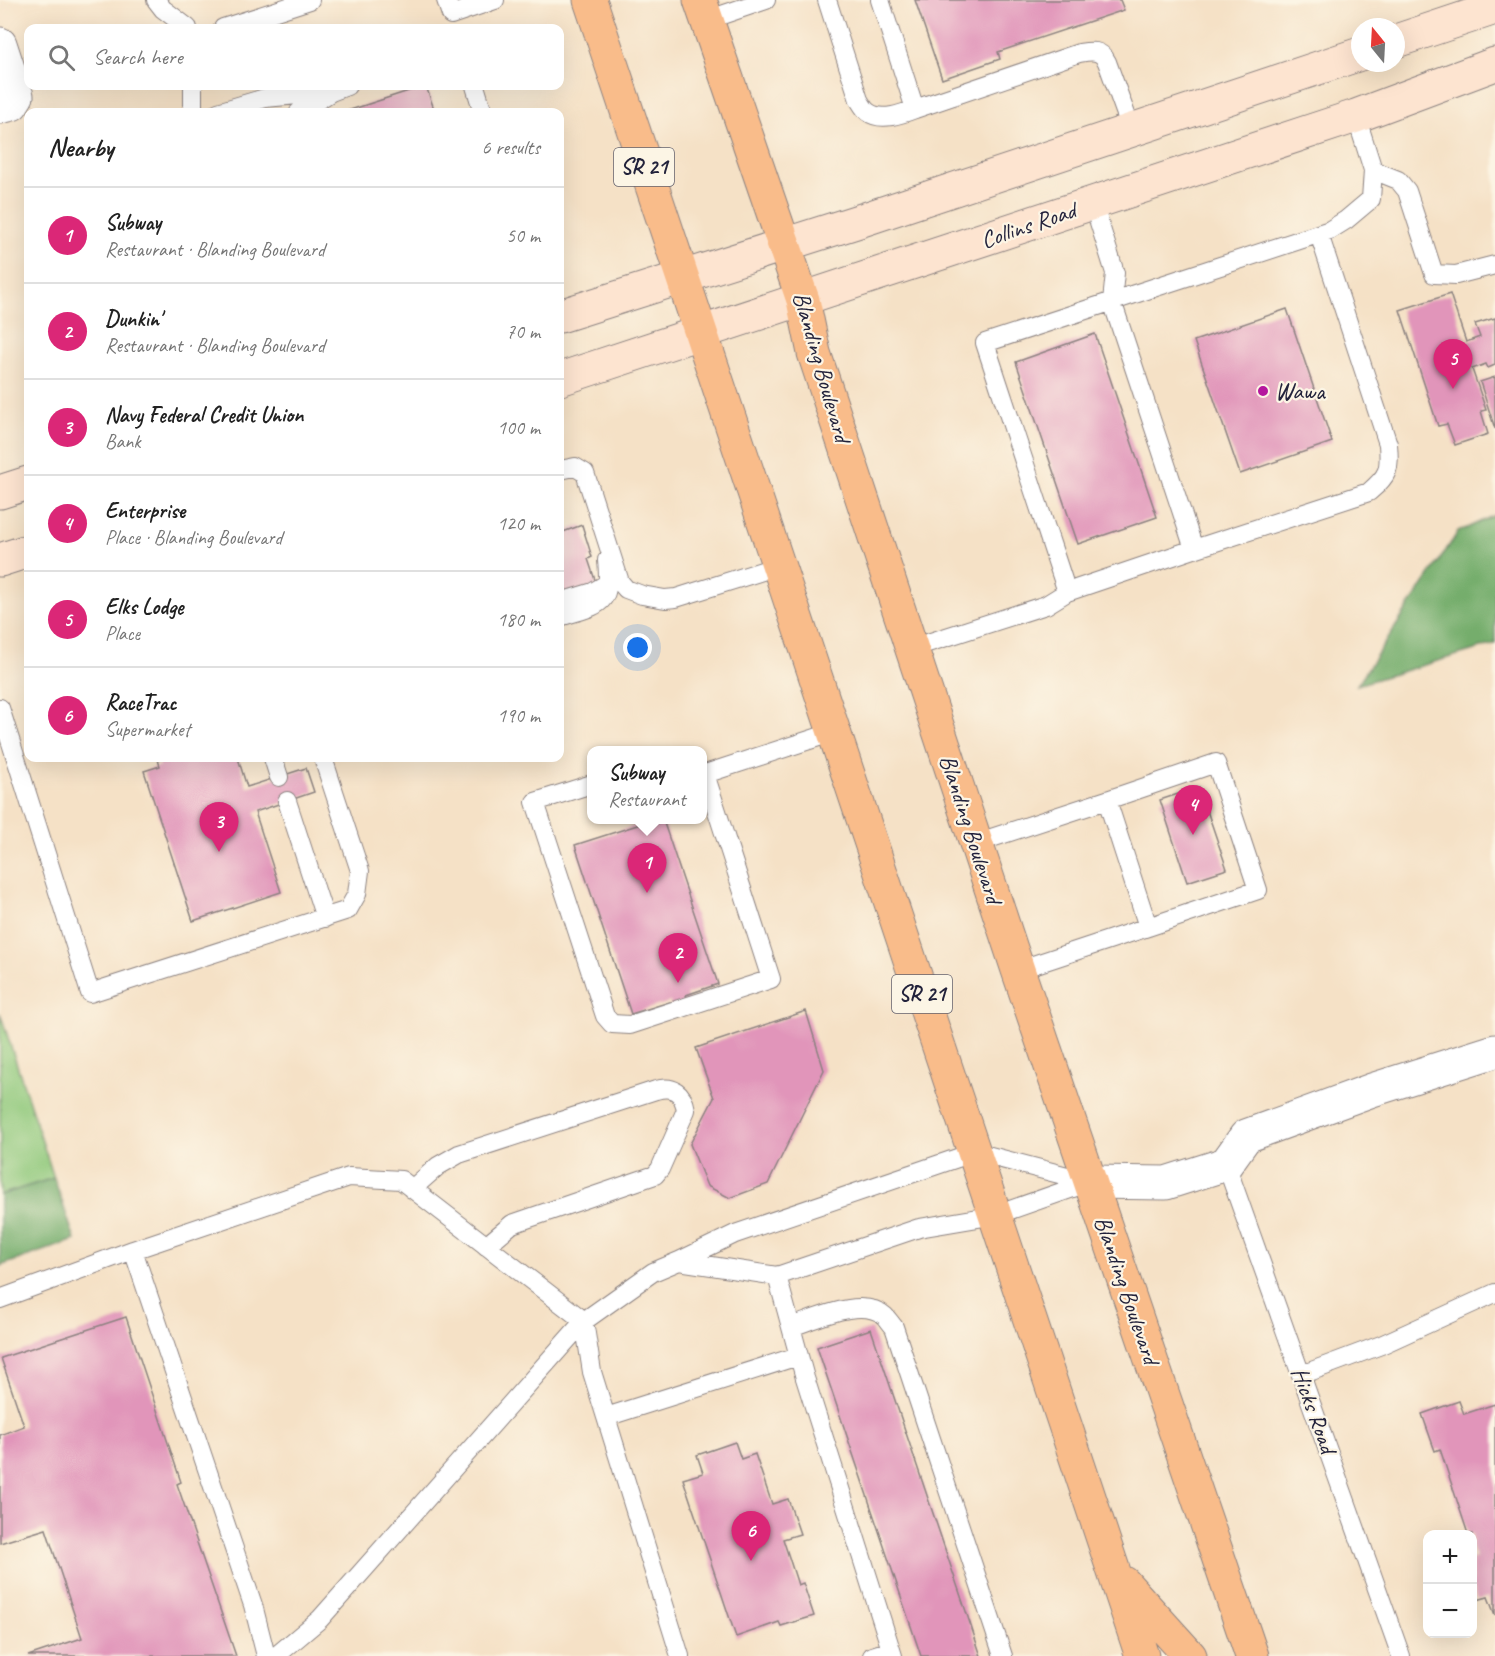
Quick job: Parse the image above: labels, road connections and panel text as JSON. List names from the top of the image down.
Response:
{
  "streets": {
    "main road": ["SR 21", "Blanding Boulevard"],
    "street": ["Collins Road"],
    "lane": ["Hicks Road"]
  },
  "crossings": [
    ["SR 21", "Collins Road"],
    ["Collins Road", "Blanding Boulevard"]
  ],
  "places": ["Wawa"],
  "north": "top",
  "page": {
    "search": "Search here",
    "heading": ["Nearby", "6 results"],
    "list": [
      {
        "mark": "1",
        "name": "Subway",
        "note": "Restaurant · Blanding Boulevard",
        "value": "50 m"
      },
      {
        "mark": "2",
        "name": "Dunkin'",
        "note": "Restaurant · Blanding Boulevard",
        "value": "70 m"
      },
      {
        "mark": "3",
        "name": "Navy Federal Credit Union",
        "note": "Bank",
        "value": "100 m"
      },
      {
        "mark": "4",
        "name": "Enterprise",
        "note": "Place · Blanding Boulevard",
        "value": "120 m"
      },
      {
        "mark": "5",
        "name": "Elks Lodge",
        "note": "Place",
        "value": "180 m"
      },
      {
        "mark": "6",
        "name": "RaceTrac",
        "note": "Supermarket",
        "value": "190 m"
      }
    ],
    "pins": [
      "5",
      "4",
      "3",
      "1",
      "2",
      "6"
    ],
    "popup": ["Subway", "Restaurant"],
    "map_buttons": ["+", "−"]
  }
}
